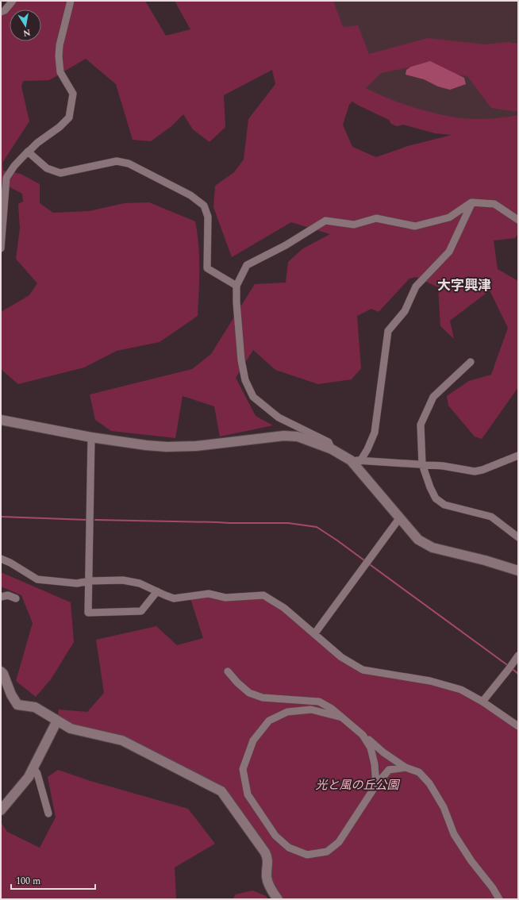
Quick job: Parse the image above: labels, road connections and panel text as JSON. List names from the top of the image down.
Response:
{
  "districts": ["大字興津"],
  "parks": ["光と風の丘公園"],
  "scale_bar": "100 m",
  "north": "bottom"
}
